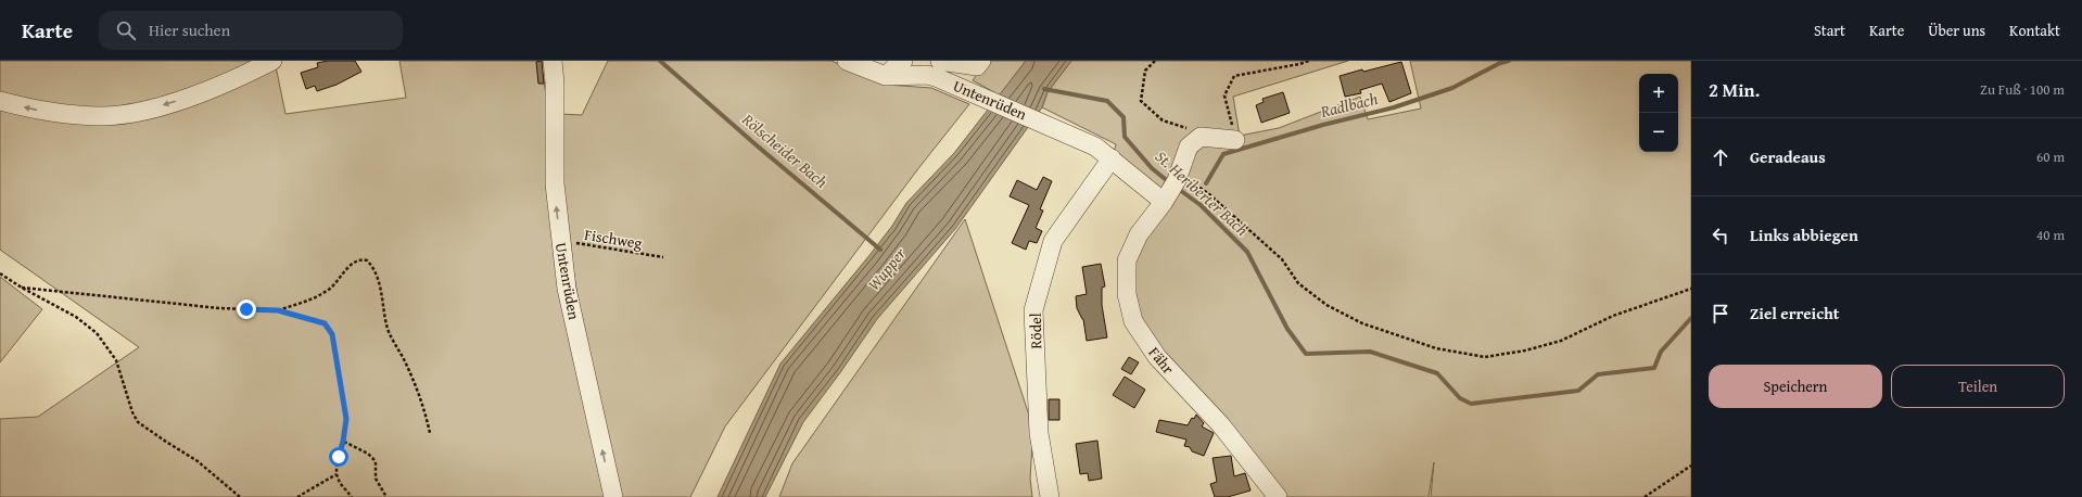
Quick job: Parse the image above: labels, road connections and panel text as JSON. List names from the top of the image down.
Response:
{
  "streets": {
    "street": ["Untenrüden", "Rödel", "Fähr"],
    "path": ["Fischweg"]
  },
  "crossings": [
    ["Untenrüden", "Fischweg"],
    ["Untenrüden", "Rödel"]
  ],
  "one_way": ["Untenrüden"],
  "water": [
    "Radlbach",
    "Rölscheider Bach",
    "St. Heriberter Bach",
    "Wupper"
  ],
  "page": {
    "header": "Karte",
    "search": "Hier suchen",
    "nav": [
      "Start",
      "Karte",
      "Über uns",
      "Kontakt"
    ],
    "heading": ["2 Min.", "Zu Fuß · 100 m"],
    "map_buttons": ["+", "−"],
    "list": [
      ["Geradeaus", "60 m"],
      ["Links abbiegen", "40 m"],
      "Ziel erreicht"
    ],
    "buttons": ["Speichern", "Teilen"]
  }
}
